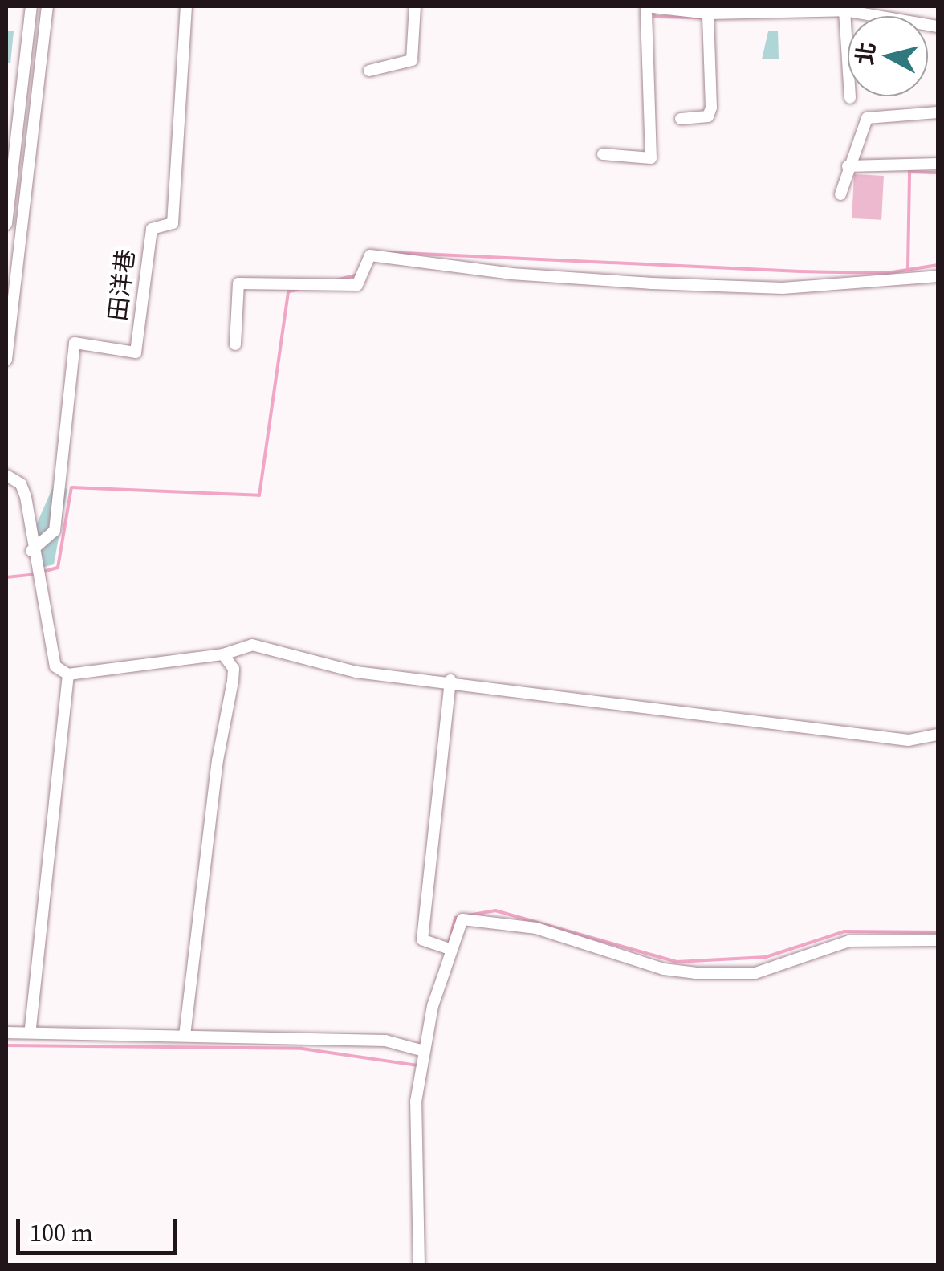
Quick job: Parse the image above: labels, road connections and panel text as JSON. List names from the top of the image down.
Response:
{
  "streets": {
    "street": ["田洋巷"]
  },
  "scale_bar": "100 m",
  "north": "left"
}
